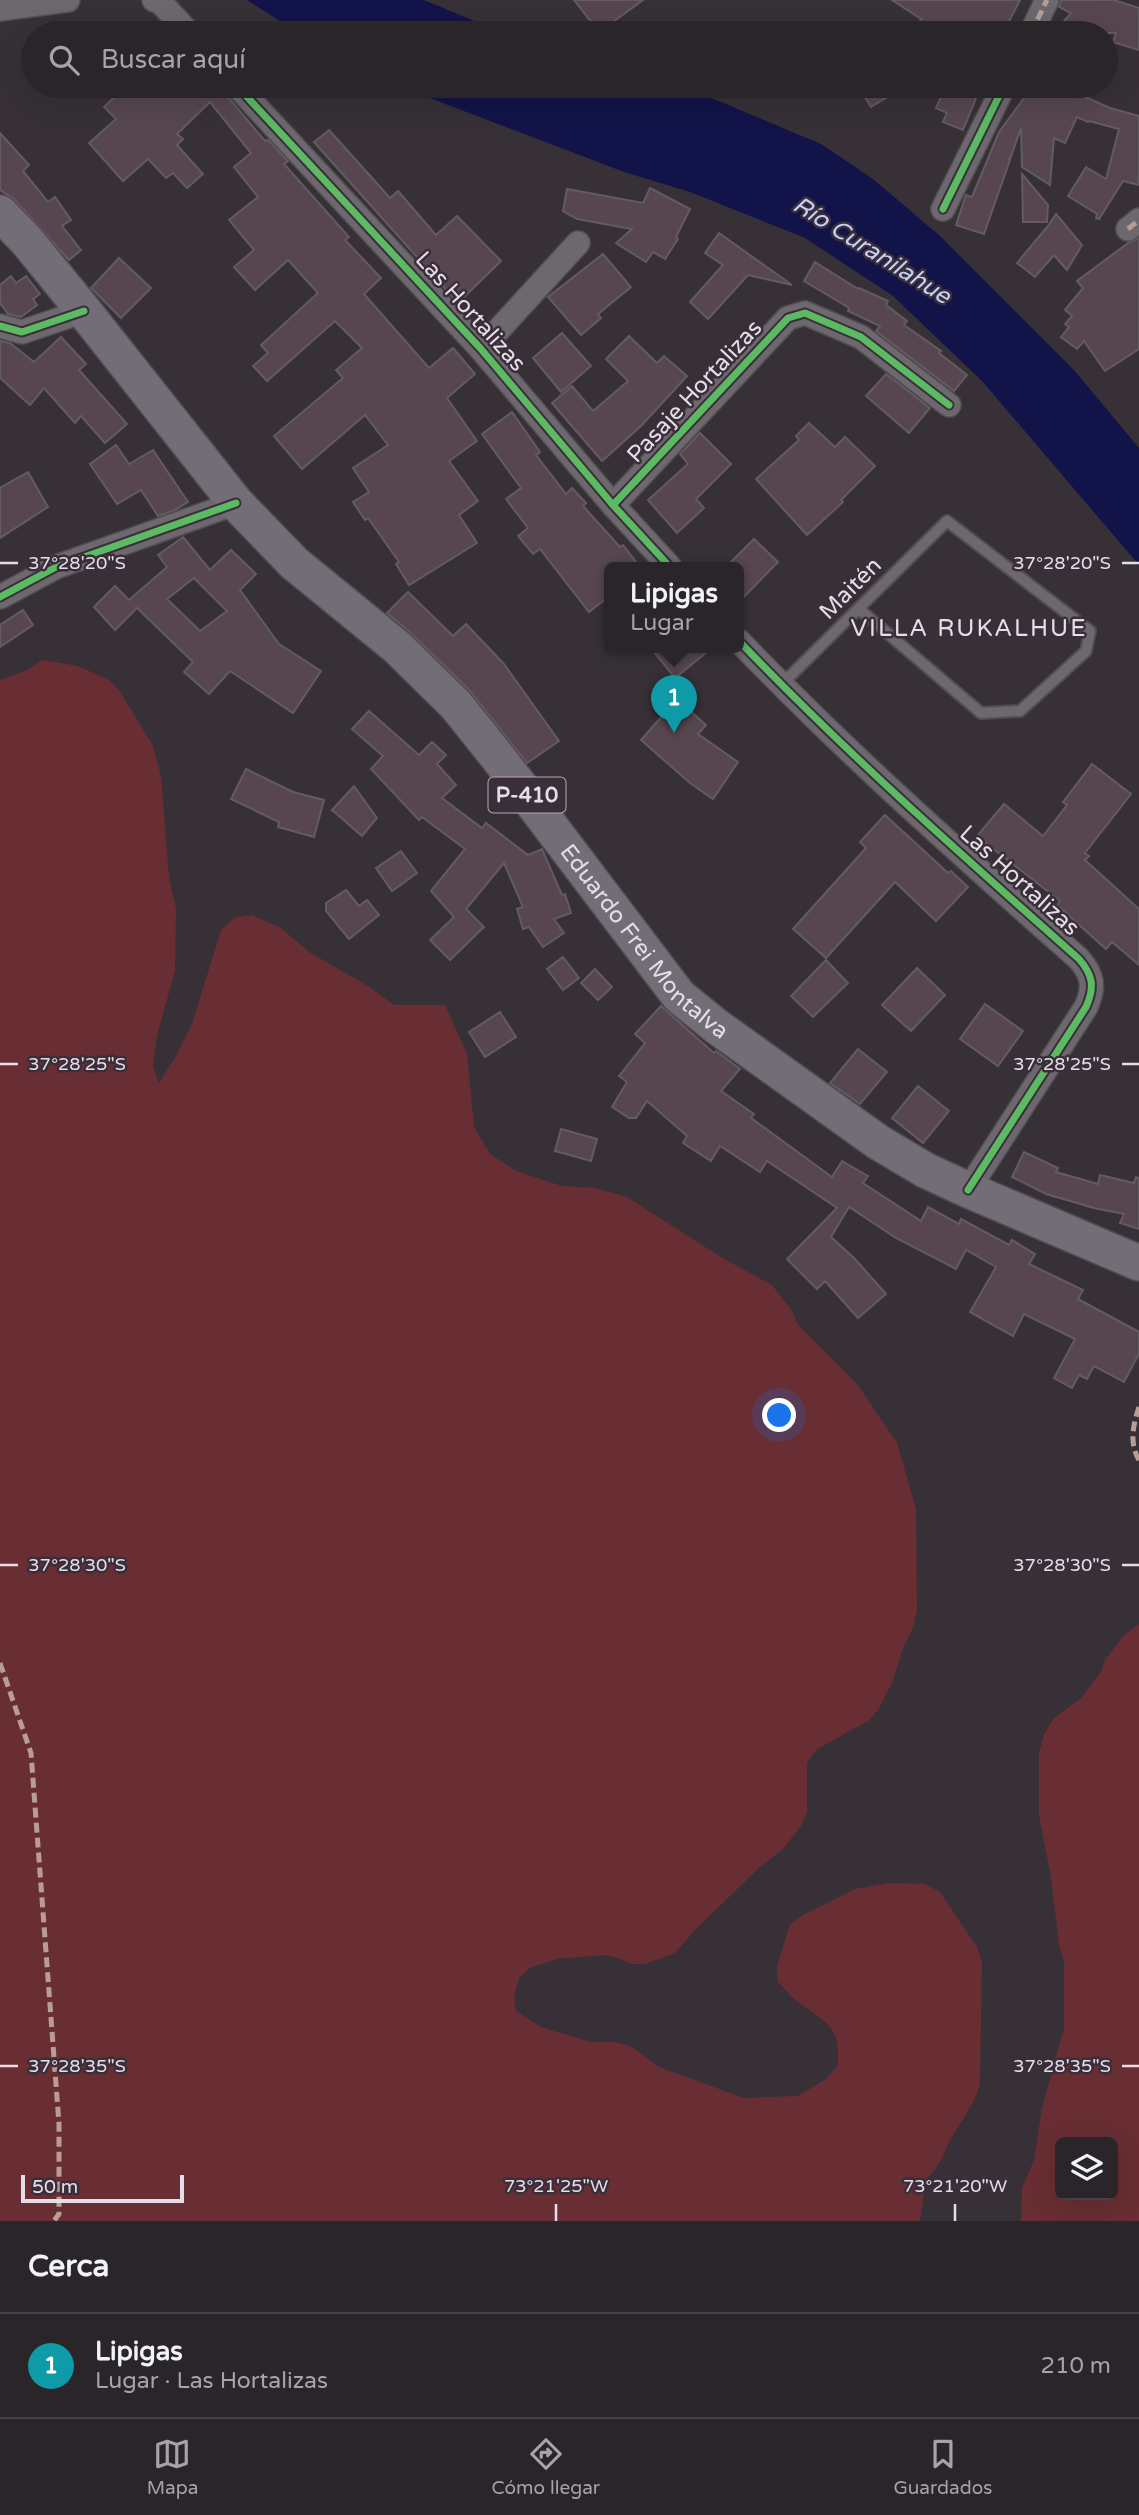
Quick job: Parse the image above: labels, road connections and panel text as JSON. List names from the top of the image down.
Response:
{
  "streets": {
    "main road": ["P-410", "Eduardo Frei Montalva"],
    "street": ["Las Hortalizas", "Pasaje Hortalizas"],
    "lane": ["Maitén"]
  },
  "crossings": [
    ["Las Hortalizas", "Pasaje Hortalizas"],
    ["Las Hortalizas", "Maitén"],
    ["Las Hortalizas", "Eduardo Frei Montalva"]
  ],
  "districts": ["VILLA RUKALHUE"],
  "water": ["Río Curanilahue"],
  "scale_bar": "50 m",
  "page": {
    "search": "Buscar aquí",
    "popup": ["Lipigas", "Lugar"],
    "pins": "1",
    "scale": "50 m",
    "heading": "Cerca",
    "list": [
      {
        "mark": "1",
        "name": "Lipigas",
        "note": "Lugar · Las Hortalizas",
        "value": "210 m"
      }
    ],
    "nav": ["Mapa", "Cómo llegar", "Guardados"]
  },
  "coordinates": [
    "37°28'20\"S",
    "37°28'25\"S",
    "37°28'30\"S",
    "37°28'35\"S",
    "73°21'25\"W",
    "73°21'20\"W"
  ]
}
